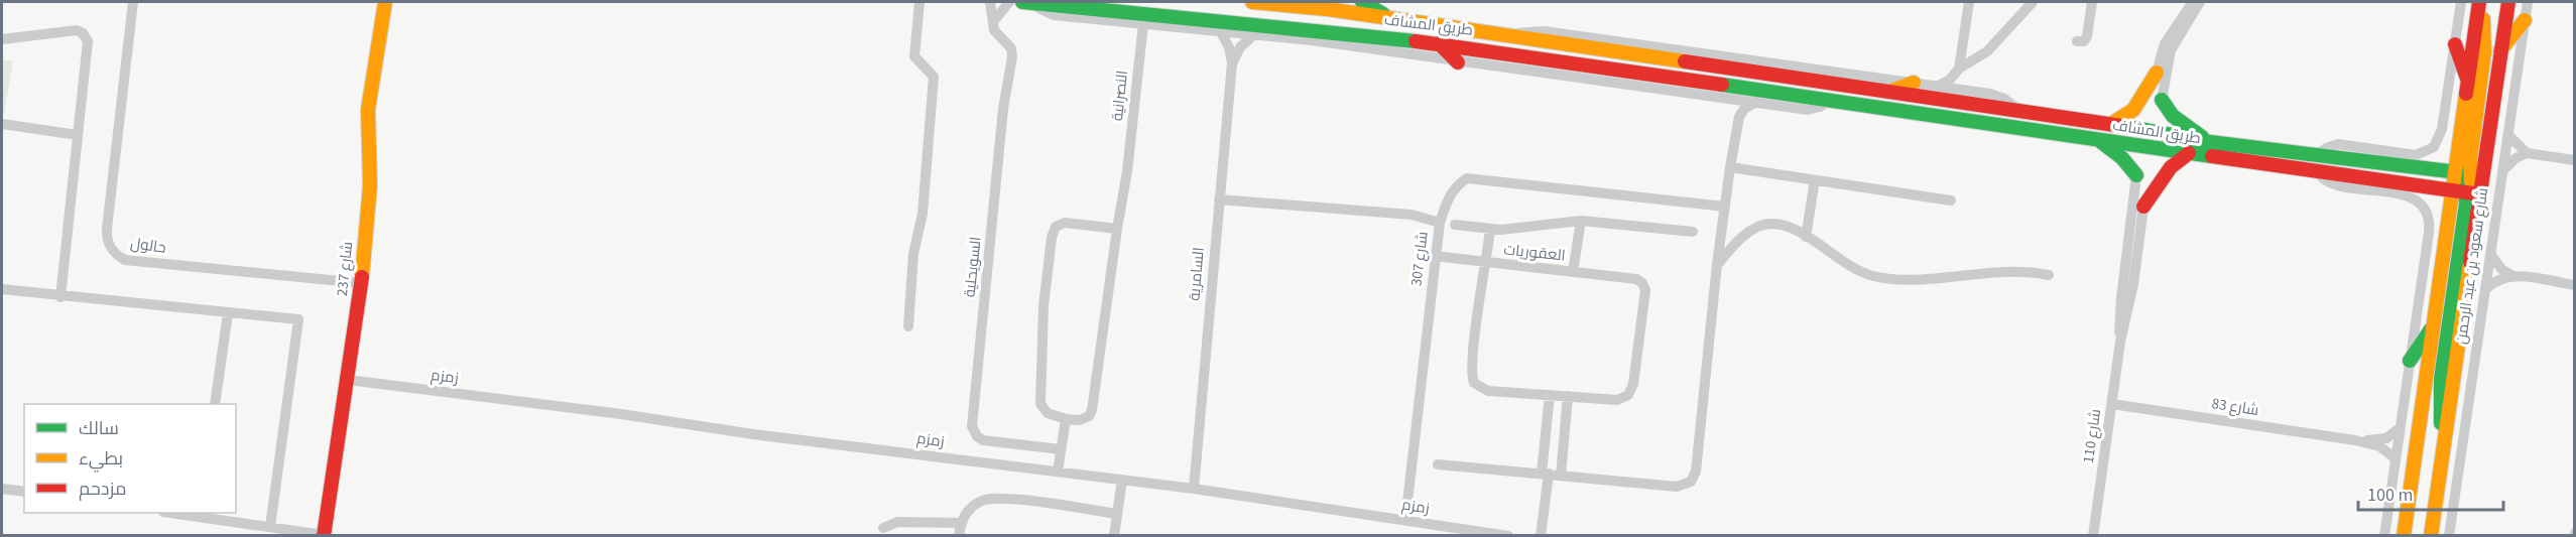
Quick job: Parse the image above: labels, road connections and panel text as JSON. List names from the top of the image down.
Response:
{
  "streets": {
    "street": [
      "طريق المشاف",
      "النصرانية",
      "حالول",
      "العقوريات",
      "شارع 307",
      "شارع سعود بن عبد الرحمن",
      "السويحلية",
      "شارع 237",
      "السامرية",
      "زمزم",
      "شارع 83",
      "شارع 110"
    ]
  },
  "crossings": [
    ["طريق المشاف", "النصرانية"],
    ["طريق المشاف", "شارع سعود بن عبد الرحمن"],
    ["طريق المشاف", "السامرية"],
    ["حالول", "شارع 237"],
    ["العقوريات", "شارع 307"],
    ["شارع 307", "السامرية"],
    ["شارع 307", "زمزم"],
    ["شارع 237", "زمزم"],
    ["السامرية", "زمزم"],
    ["شارع 83", "شارع 110"]
  ],
  "legend": ["سالك", "بطيء", "مزدحم"],
  "scale_bar": "100 m"
}
